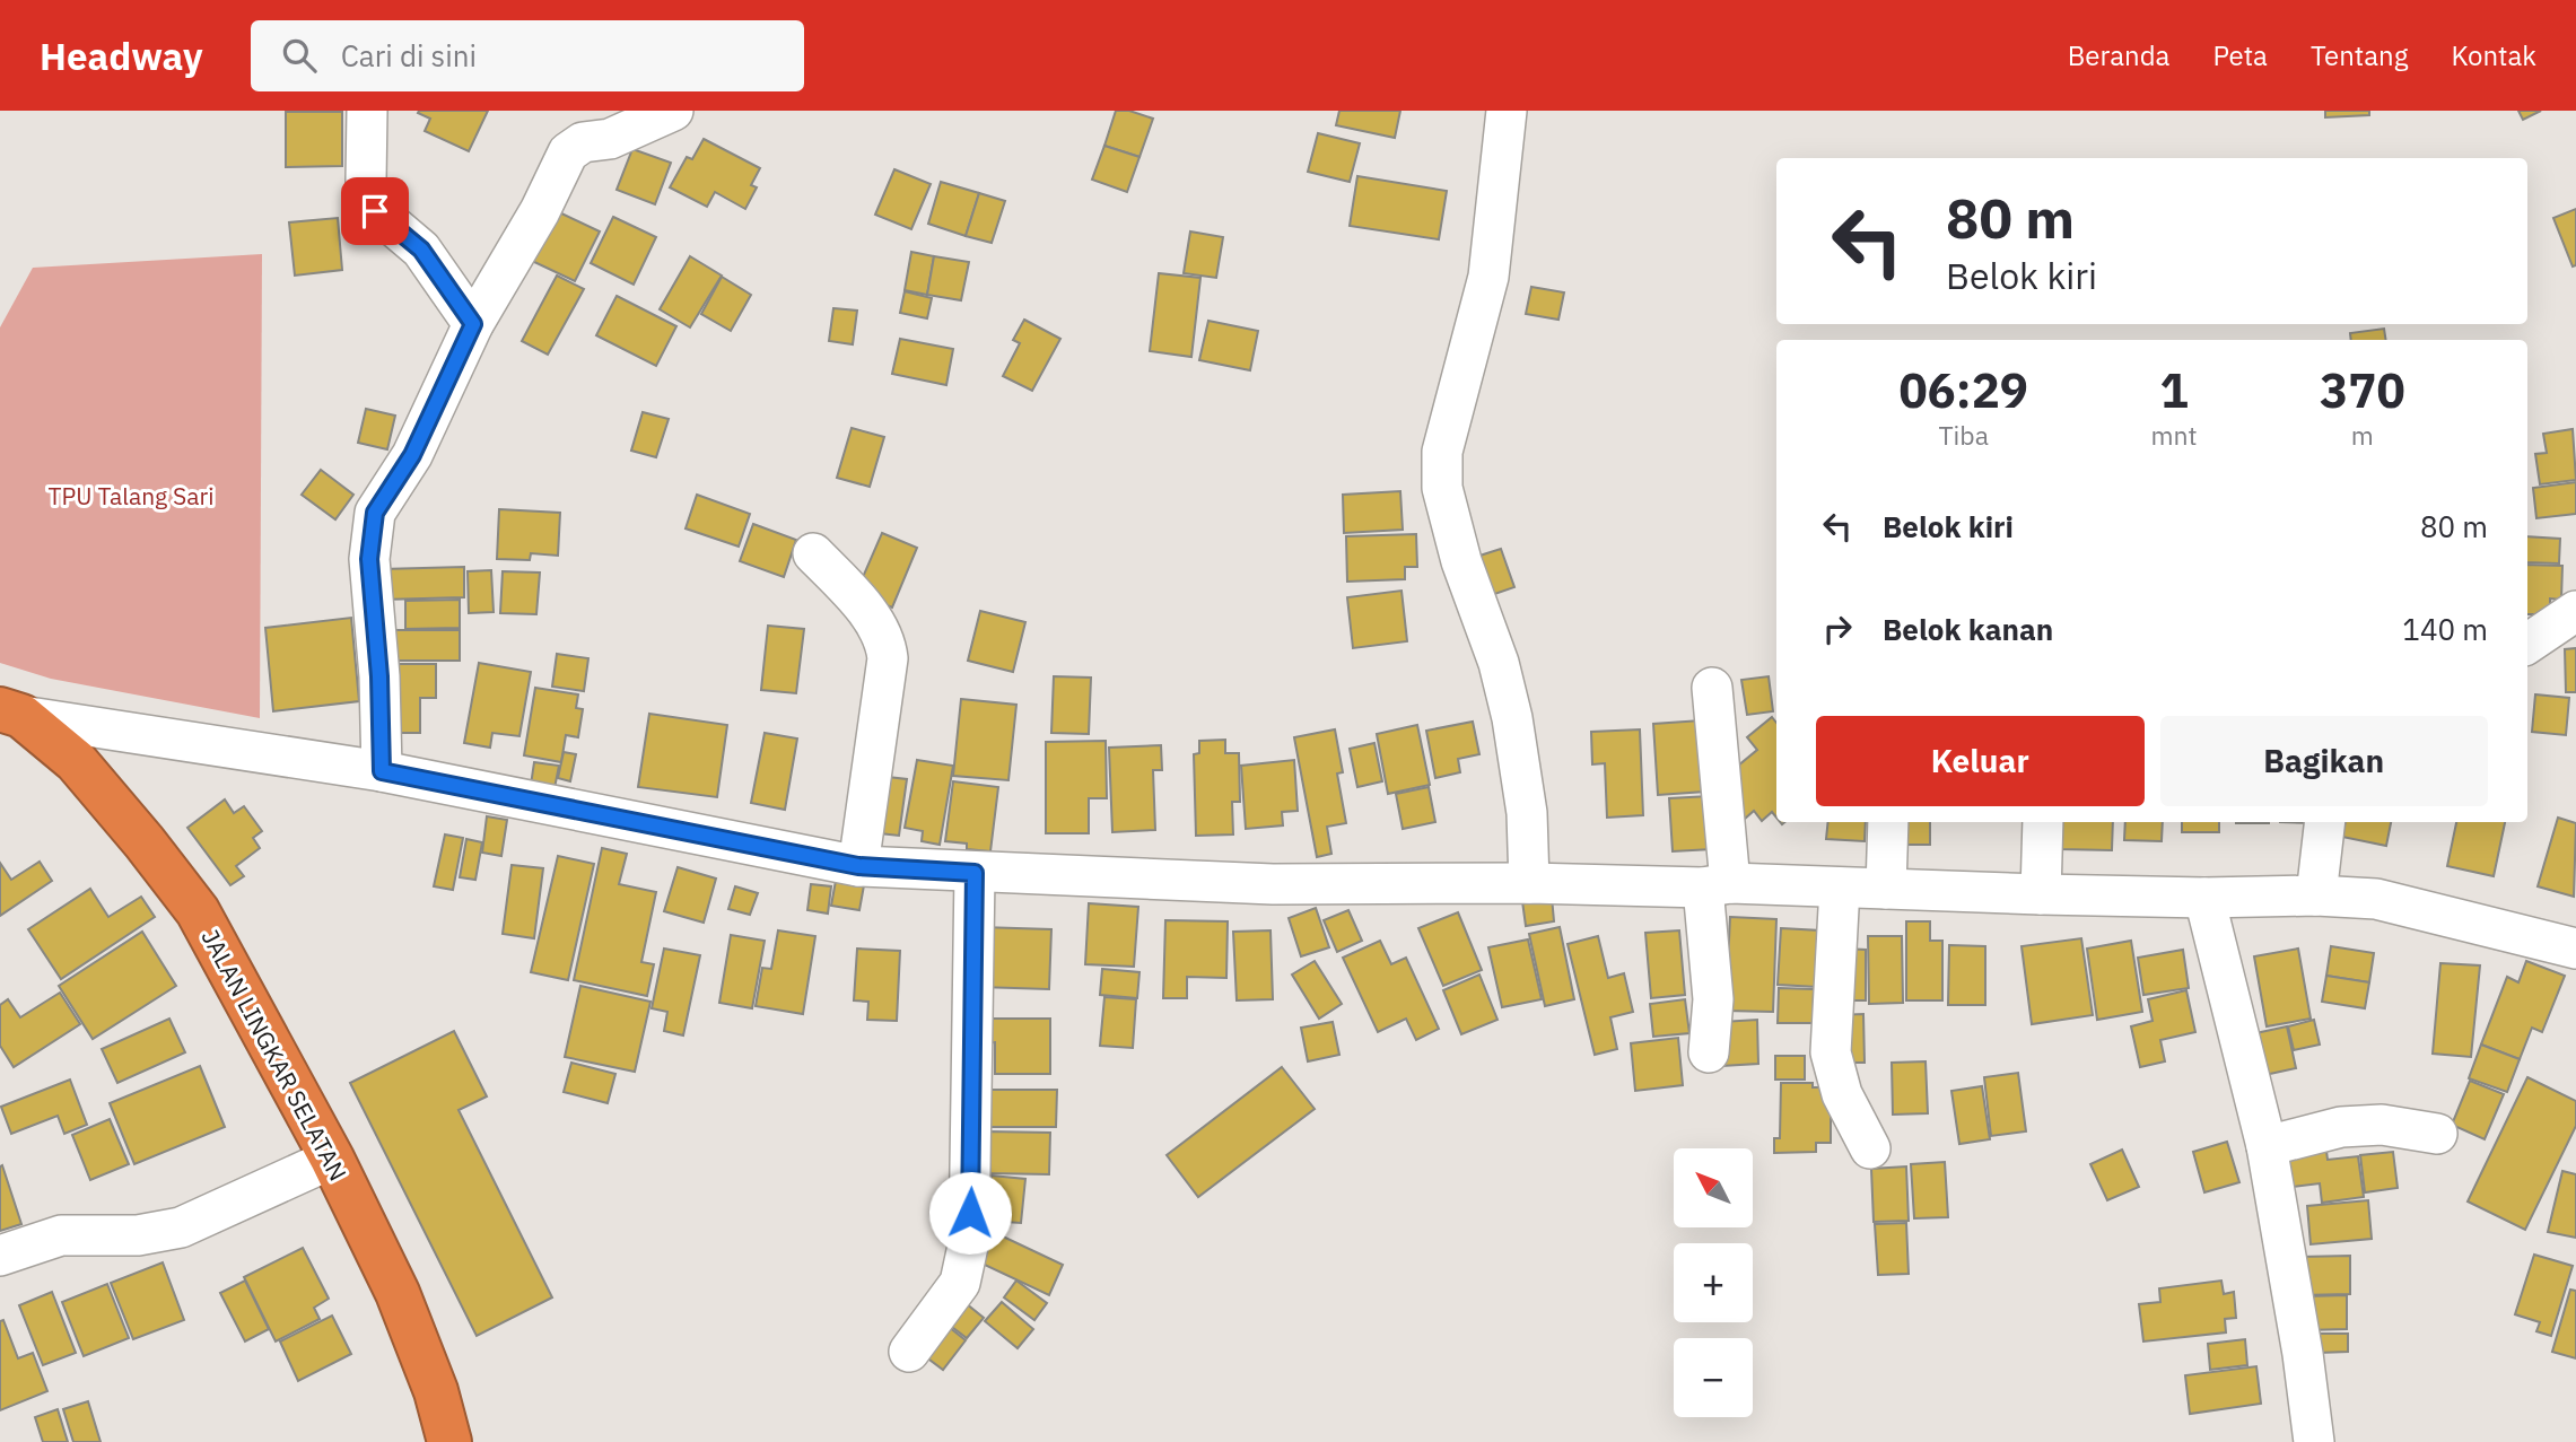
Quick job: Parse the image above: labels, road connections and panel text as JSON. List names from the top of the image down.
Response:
{
  "streets": {
    "highway": ["JALAN LINGKAR SELATAN"]
  },
  "parks": ["TPU Talang Sari"],
  "north": "top left",
  "page": {
    "header": "Headway",
    "search": "Cari di sini",
    "nav": [
      "Beranda",
      "Peta",
      "Tentang",
      "Kontak"
    ],
    "turn": ["80 m", "Belok kiri"],
    "eta": [
      "06:29",
      "Tiba",
      "1",
      "mnt",
      "370",
      "m"
    ],
    "list": [
      {
        "name": "Belok kiri",
        "value": "80 m"
      },
      {
        "name": "Belok kanan",
        "value": "140 m"
      }
    ],
    "buttons": ["Keluar", "Bagikan"],
    "map_buttons": ["+", "−"]
  }
}
